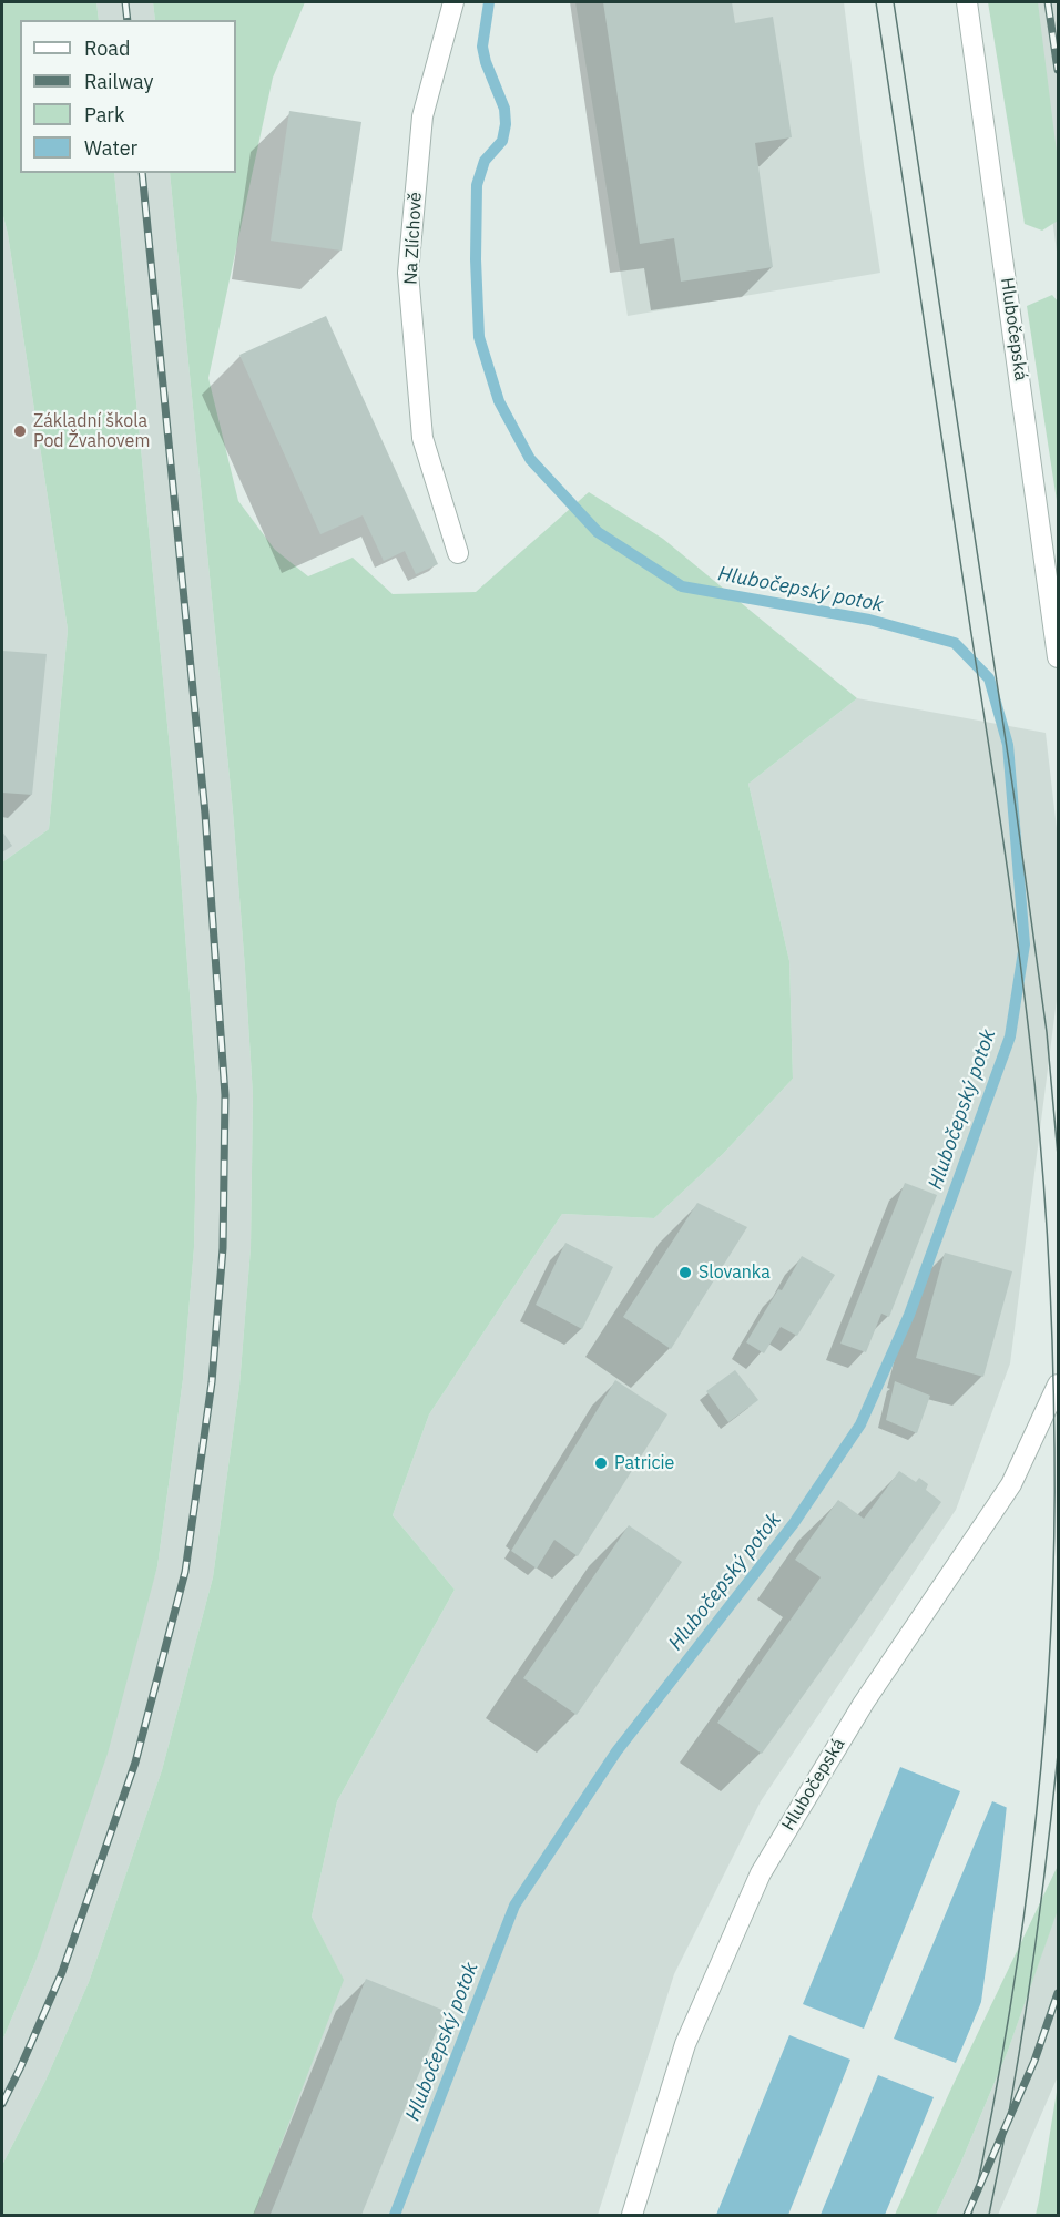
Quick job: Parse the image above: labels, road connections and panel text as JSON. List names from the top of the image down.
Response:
{
  "streets": {
    "street": ["Na Zlíchově", "Hlubočepská"]
  },
  "water": ["Hlubočepský potok"],
  "places": ["Základní škola Pod Žvahovem", "Slovanka", "Patricie"],
  "legend": [
    "Road",
    "Railway",
    "Park",
    "Water"
  ]
}
